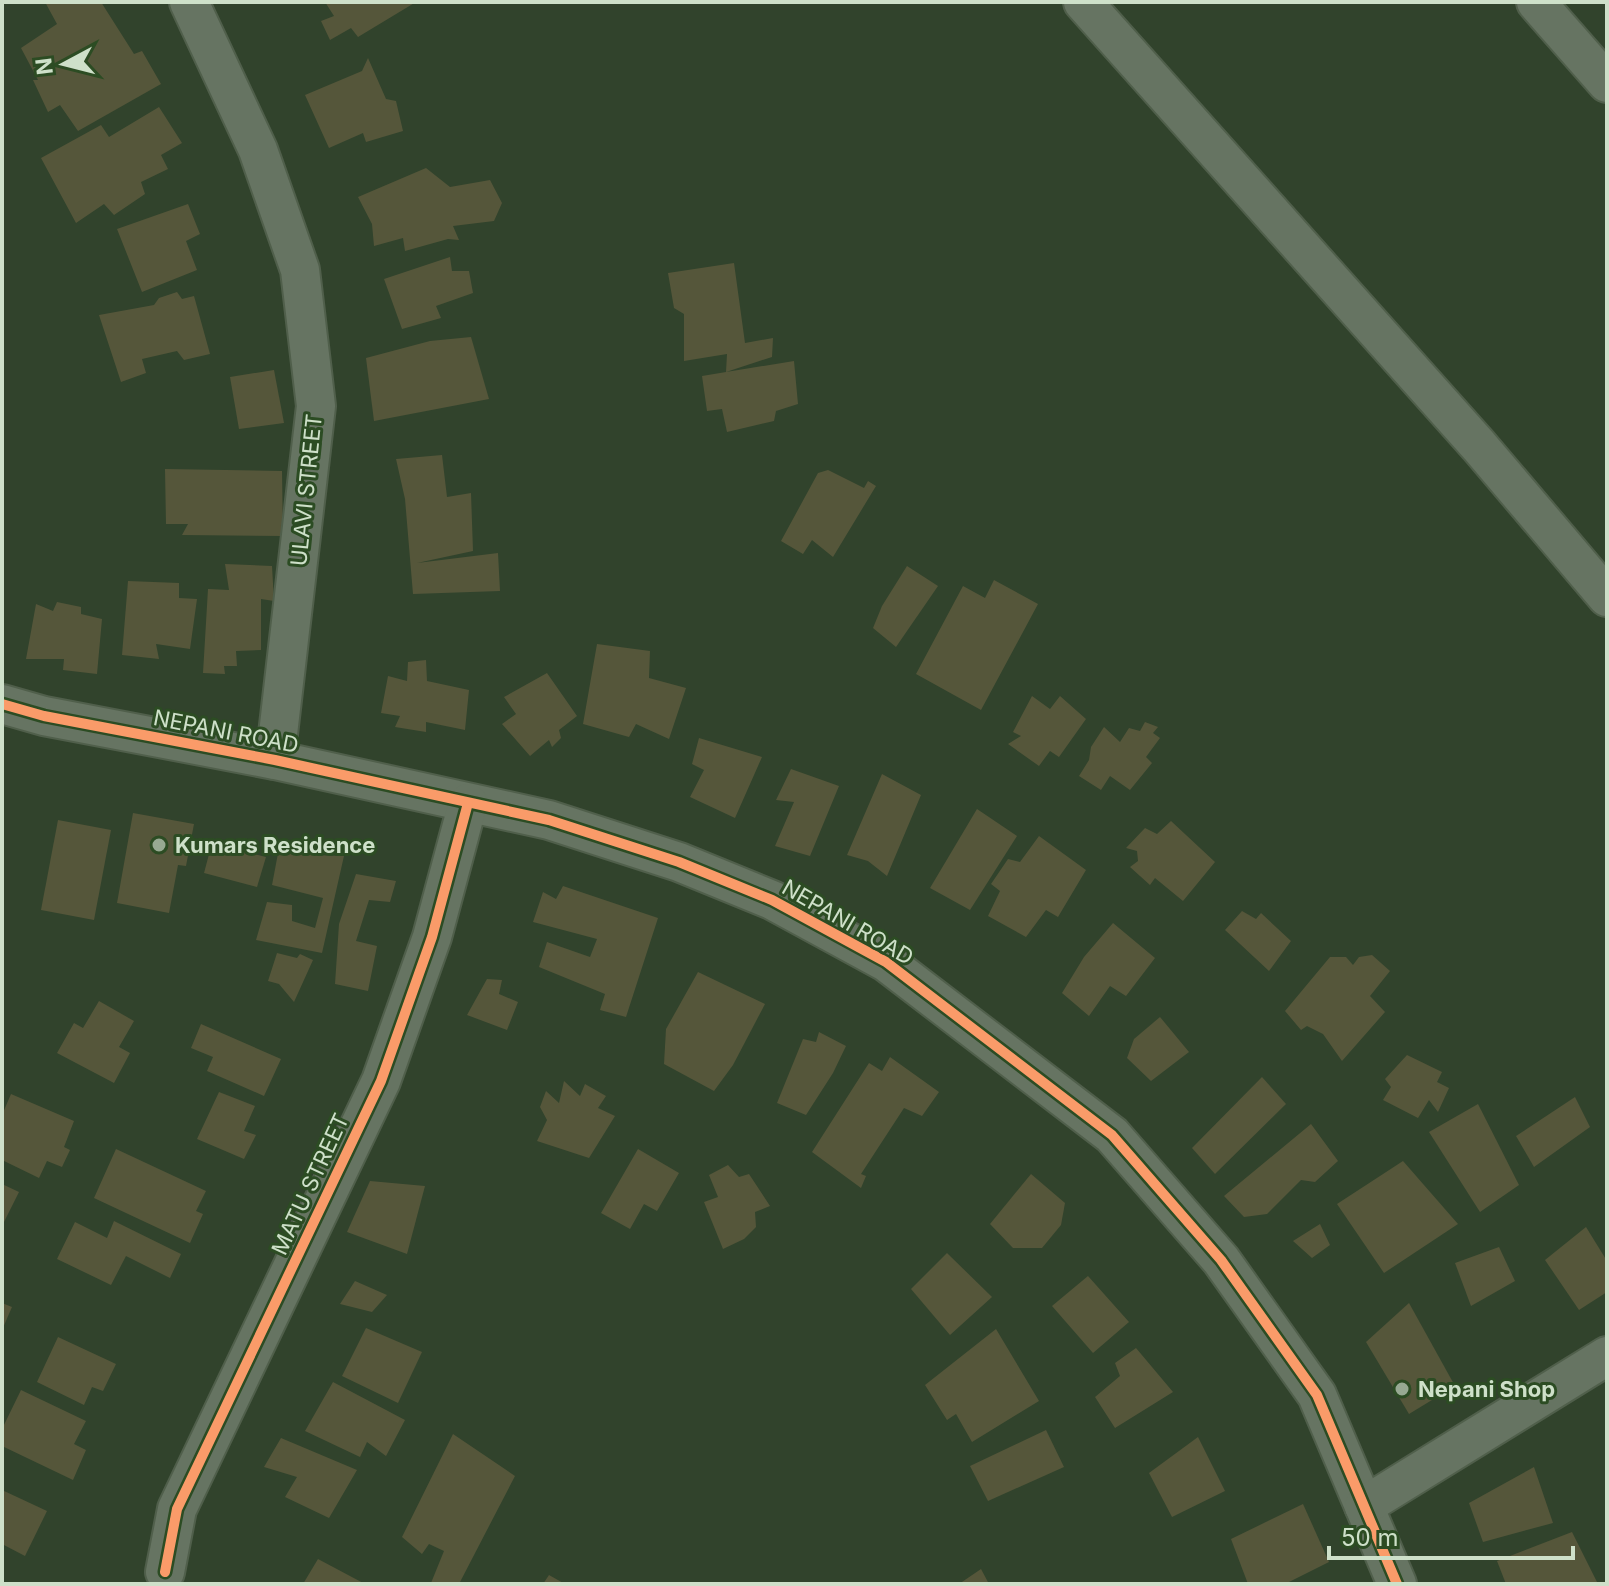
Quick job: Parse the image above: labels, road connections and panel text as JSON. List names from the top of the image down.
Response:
{
  "streets": {
    "street": ["ULAVI STREET", "NEPANI ROAD", "MATU STREET"]
  },
  "crossings": [
    ["ULAVI STREET", "NEPANI ROAD"],
    ["NEPANI ROAD", "MATU STREET"]
  ],
  "places": ["Kumars Residence", "Nepani Shop"],
  "scale_bar": "50 m",
  "north": "left"
}
